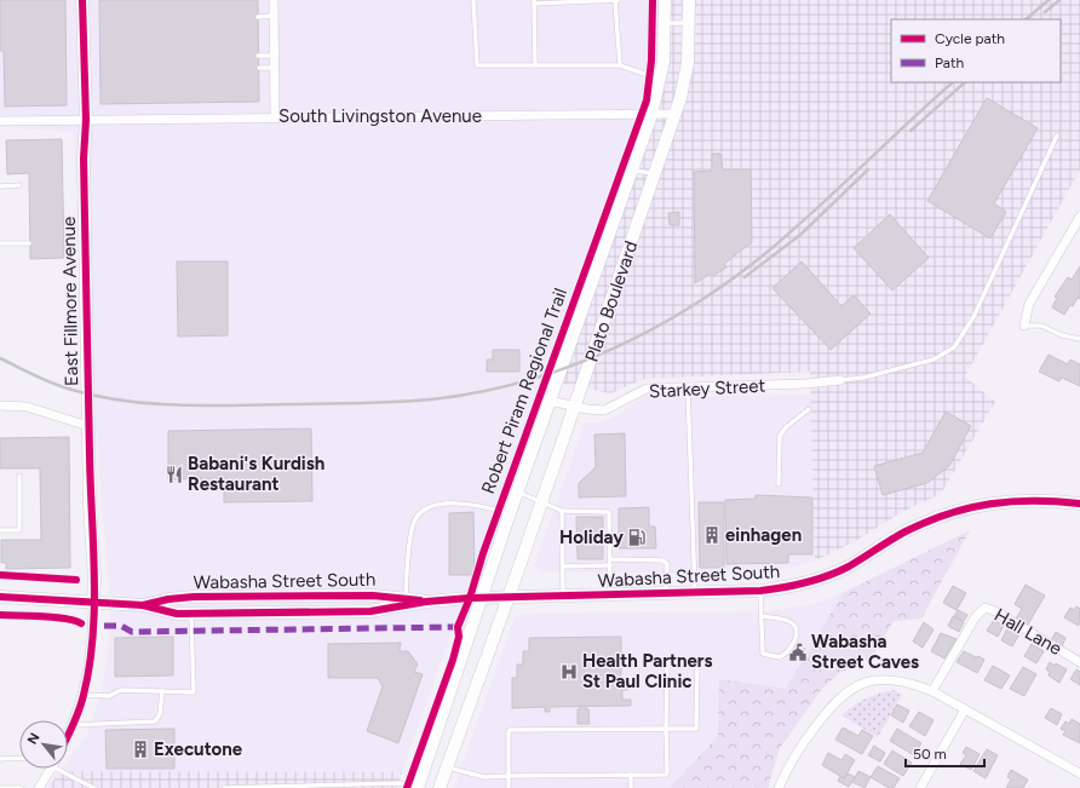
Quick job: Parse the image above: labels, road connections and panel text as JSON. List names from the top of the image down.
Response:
{
  "streets": {
    "main road": ["East Fillmore Avenue", "Plato Boulevard", "Wabasha Street South"],
    "street": ["South Livingston Avenue", "Starkey Street", "Hall Lane"],
    "cycle path": ["Robert Piram Regional Trail"]
  },
  "crossings": [
    ["South Livingston Avenue", "East Fillmore Avenue"],
    ["South Livingston Avenue", "Plato Boulevard"],
    ["East Fillmore Avenue", "Wabasha Street South"],
    ["Plato Boulevard", "Starkey Street"],
    ["Plato Boulevard", "Wabasha Street South"]
  ],
  "places": {
    "restaurant": ["Babani's Kurdish Restaurant"],
    "building": ["einhagen", "Executone"],
    "fuel station": ["Holiday"],
    "public building": ["Wabasha Street Caves"],
    "hospital": ["Health Partners St Paul Clinic"]
  },
  "legend": ["Cycle path", "Path"],
  "scale_bar": "50 m",
  "north": "top left"
}
